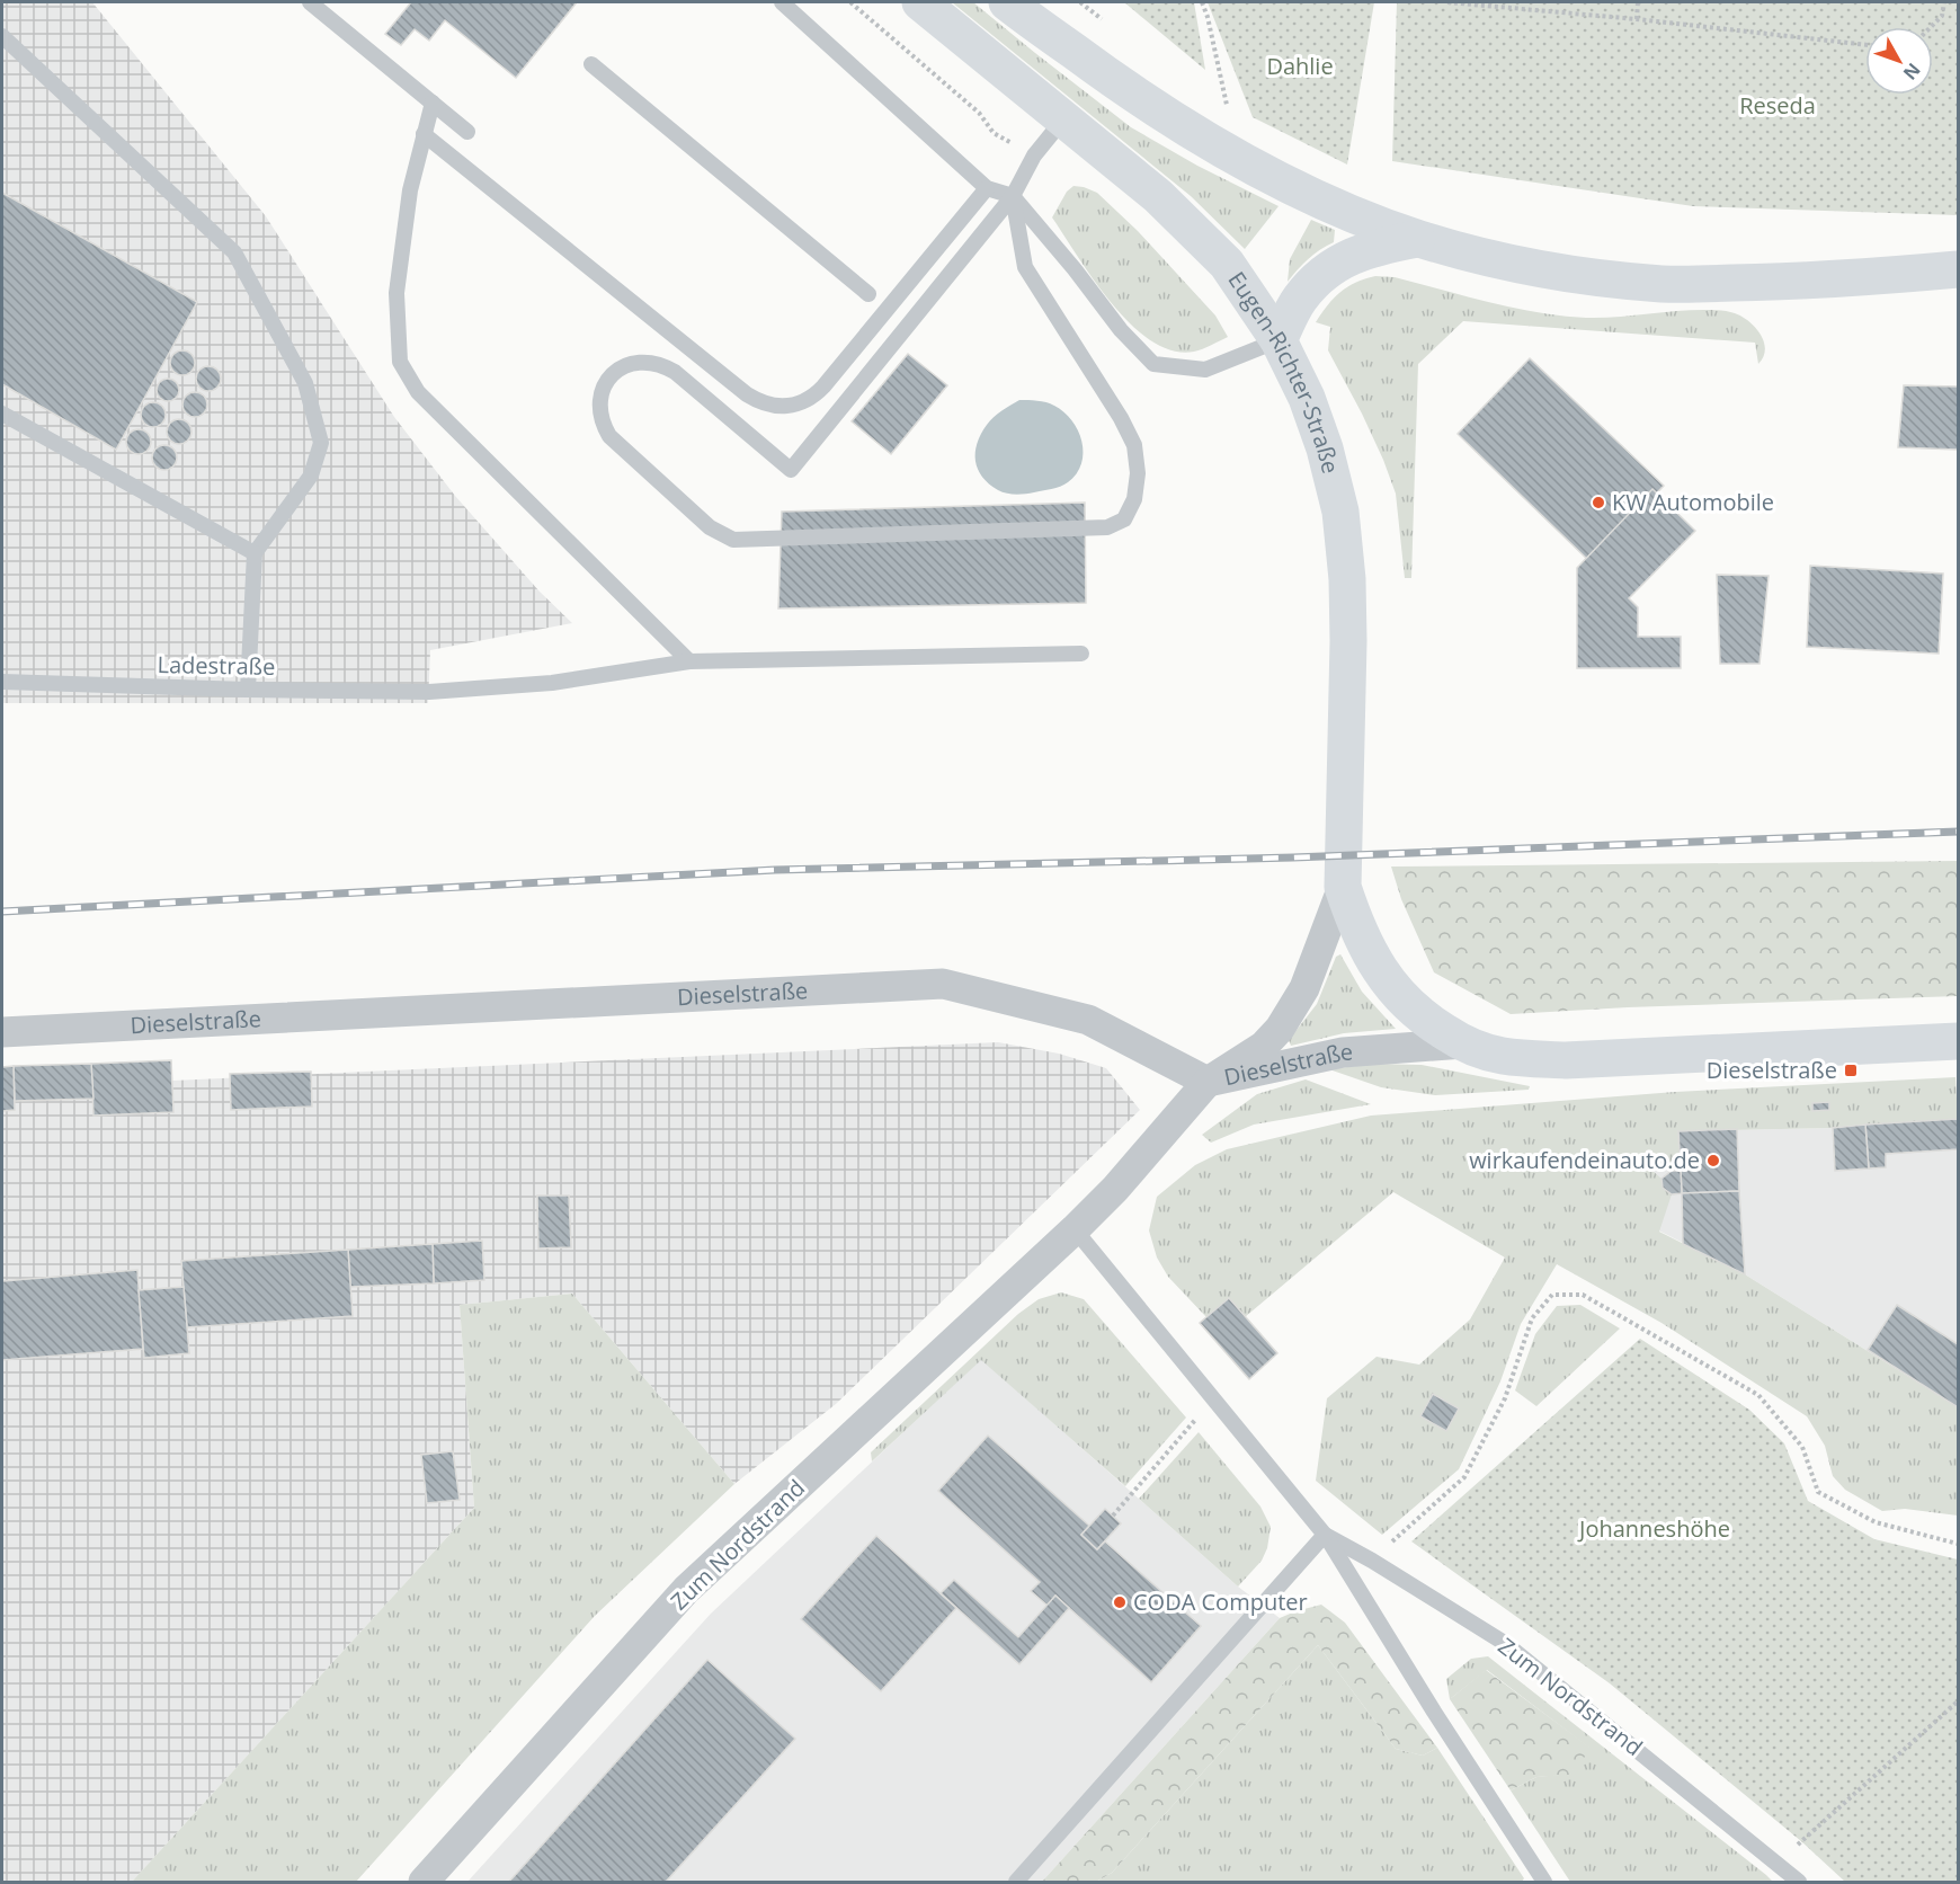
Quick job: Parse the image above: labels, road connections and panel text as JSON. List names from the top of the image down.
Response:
{
  "streets": {
    "main road": ["Eugen-Richter-Straße", "Dieselstraße"],
    "street": ["Zum Nordstrand"],
    "lane": ["Ladestraße"]
  },
  "crossings": [
    ["Eugen-Richter-Straße", "Dieselstraße"],
    ["Eugen-Richter-Straße", "Zum Nordstrand"],
    ["Dieselstraße", "Zum Nordstrand"]
  ],
  "parks": ["Dahlie", "Reseda", "Johanneshöhe"],
  "places": {
    "other": ["KW Automobile", "wirkaufendeinauto.de", "CODA Computer"],
    "transit": ["Dieselstraße"]
  },
  "north": "bottom right"
}
